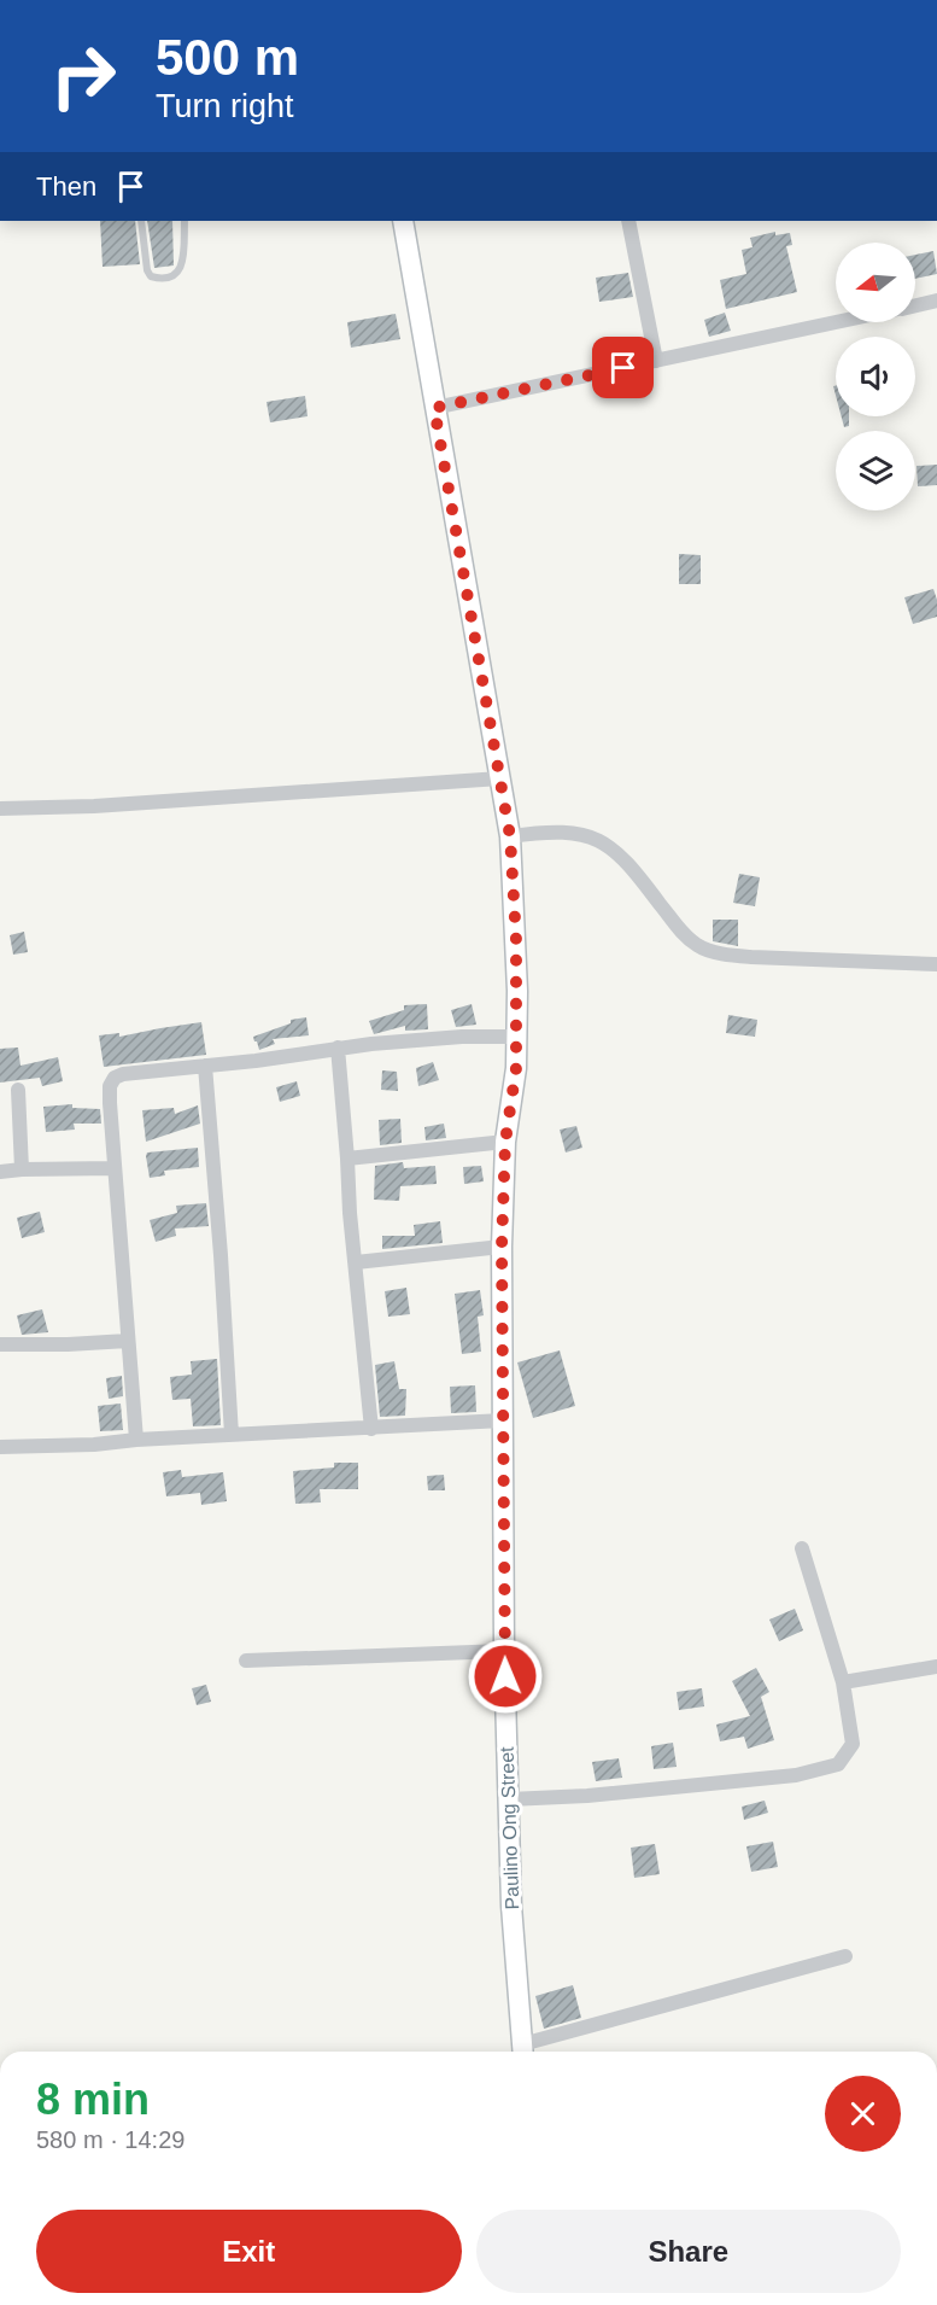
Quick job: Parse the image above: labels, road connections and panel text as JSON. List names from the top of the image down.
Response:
{
  "streets": {
    "street": ["Paulino Ong Street"]
  },
  "north": "left",
  "page": {
    "turn": ["500 m", "Turn right"],
    "then": "Then",
    "heading": ["8 min", "580 m · 14:29"],
    "buttons": ["Exit", "Share"]
  }
}
